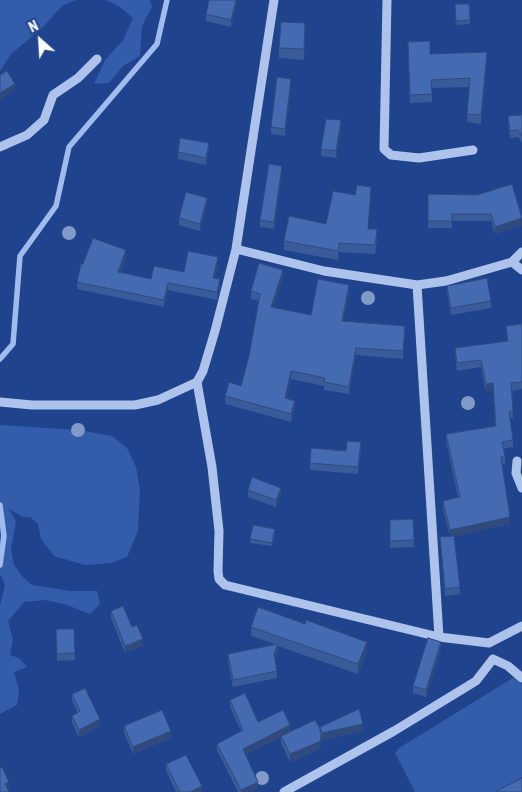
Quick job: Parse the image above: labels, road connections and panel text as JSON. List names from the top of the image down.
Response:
{
  "north": "top left"
}
